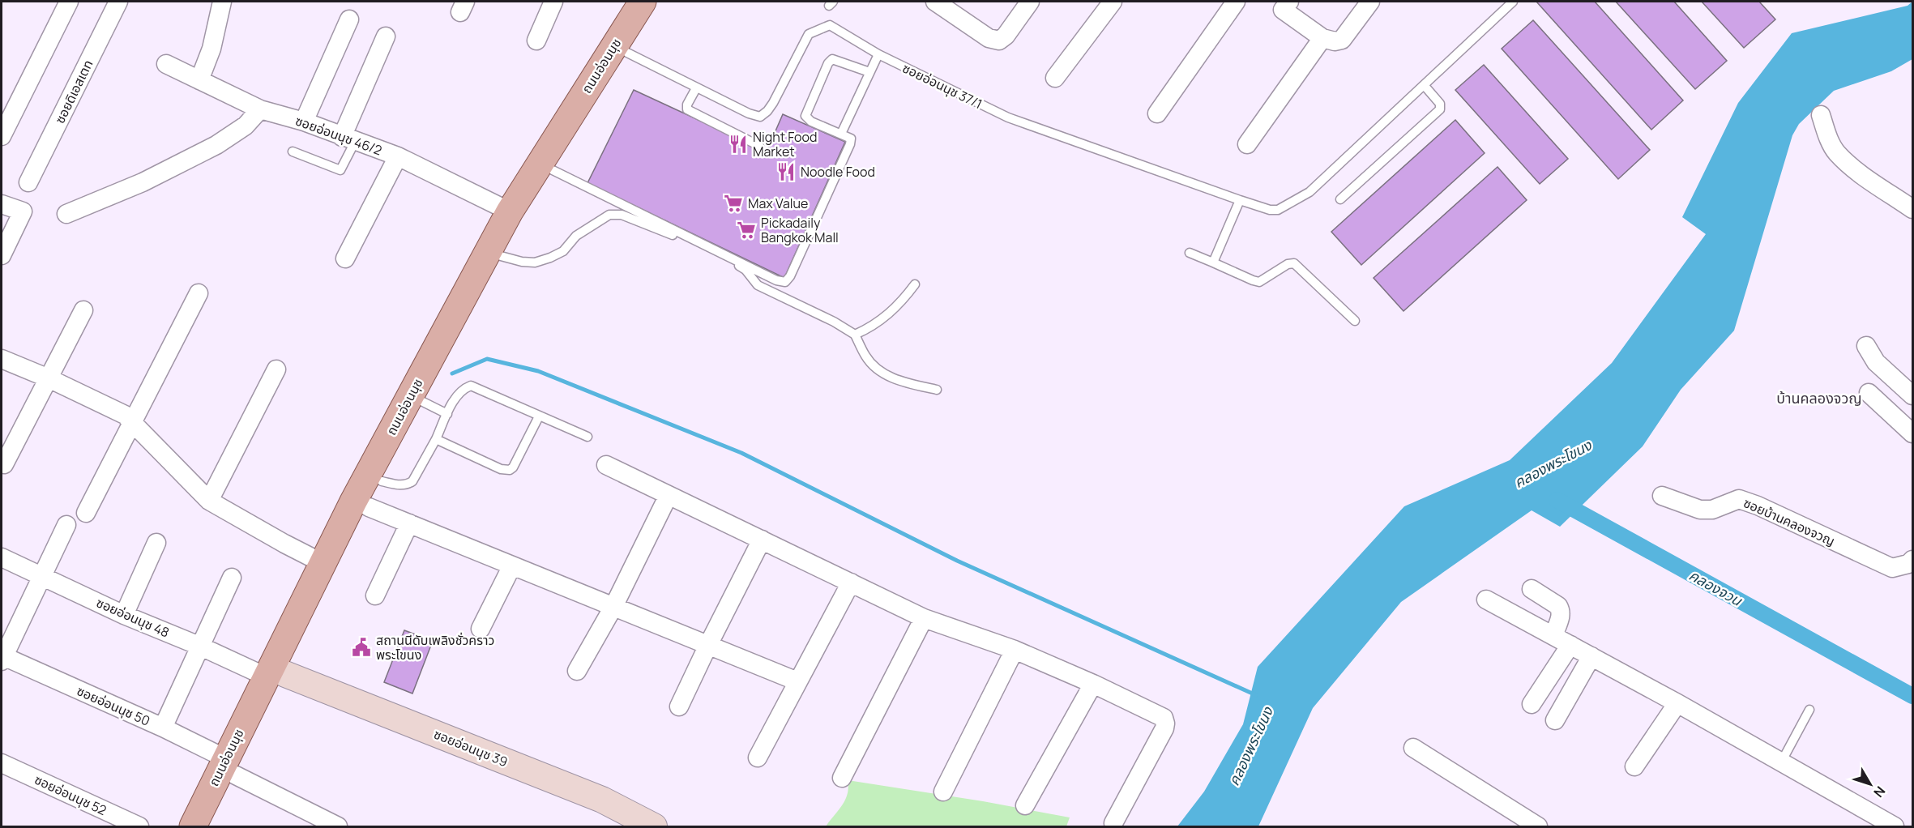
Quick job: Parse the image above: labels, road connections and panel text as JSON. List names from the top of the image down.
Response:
{
  "streets": {
    "main road": ["ถนนอ่อนนุช"],
    "street": [
      "ซอยดิเอสเตท",
      "ซอยอ่อนนุช 46/2",
      "ซอยบ้านคลองจวญ",
      "ซอยอ่อนนุช 48",
      "ซอยอ่อนนุช 50",
      "ซอยอ่อนนุช 39",
      "ซอยอ่อนนุช 52"
    ],
    "lane": ["ซอยอ่อนนุช 37/1"]
  },
  "crossings": [
    ["ถนนอ่อนนุช", "ซอยอ่อนนุช 37/1"],
    ["ถนนอ่อนนุช", "ซอยอ่อนนุช 46/2"],
    ["ถนนอ่อนนุช", "ซอยอ่อนนุช 48"],
    ["ถนนอ่อนนุช", "ซอยอ่อนนุช 50"],
    ["ถนนอ่อนนุช", "ซอยอ่อนนุช 39"],
    ["ซอยอ่อนนุช 48", "ซอยอ่อนนุช 39"]
  ],
  "districts": ["บ้านคลองจวญ"],
  "water": ["คลองพระโขนง", "คลองจวน"],
  "places": {
    "restaurant": ["Night Food Market", "Noodle Food"],
    "supermarket": ["Max Value", "Pickadaily Bangkok Mall"],
    "public building": ["สถานนีดับเพลิงชั่วคราว พระโขนง"]
  },
  "north": "bottom right"
}
